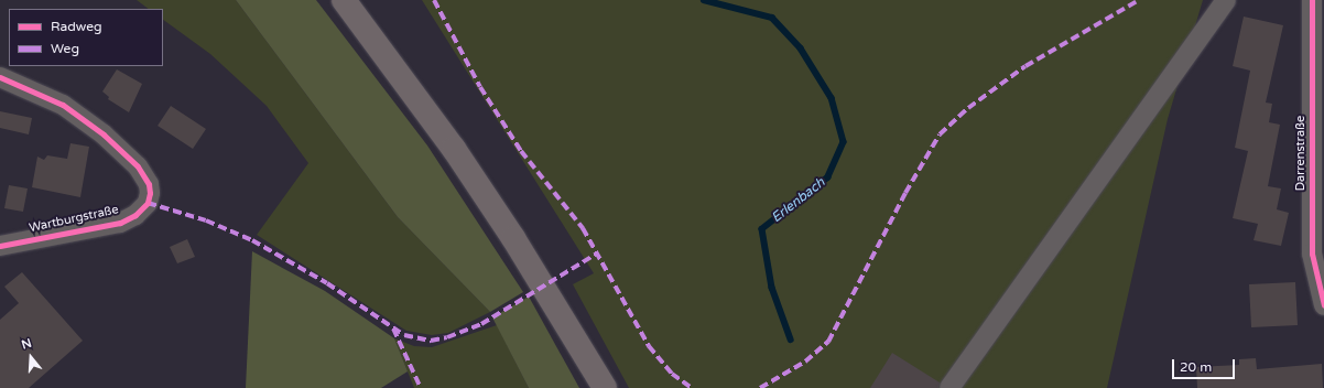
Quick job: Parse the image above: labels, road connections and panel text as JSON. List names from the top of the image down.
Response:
{
  "streets": {
    "street": ["Darrenstraße", "Wartburgstraße"]
  },
  "water": ["Erlenbach"],
  "legend": ["Radweg", "Weg"],
  "scale_bar": "20 m",
  "north": "top"
}
